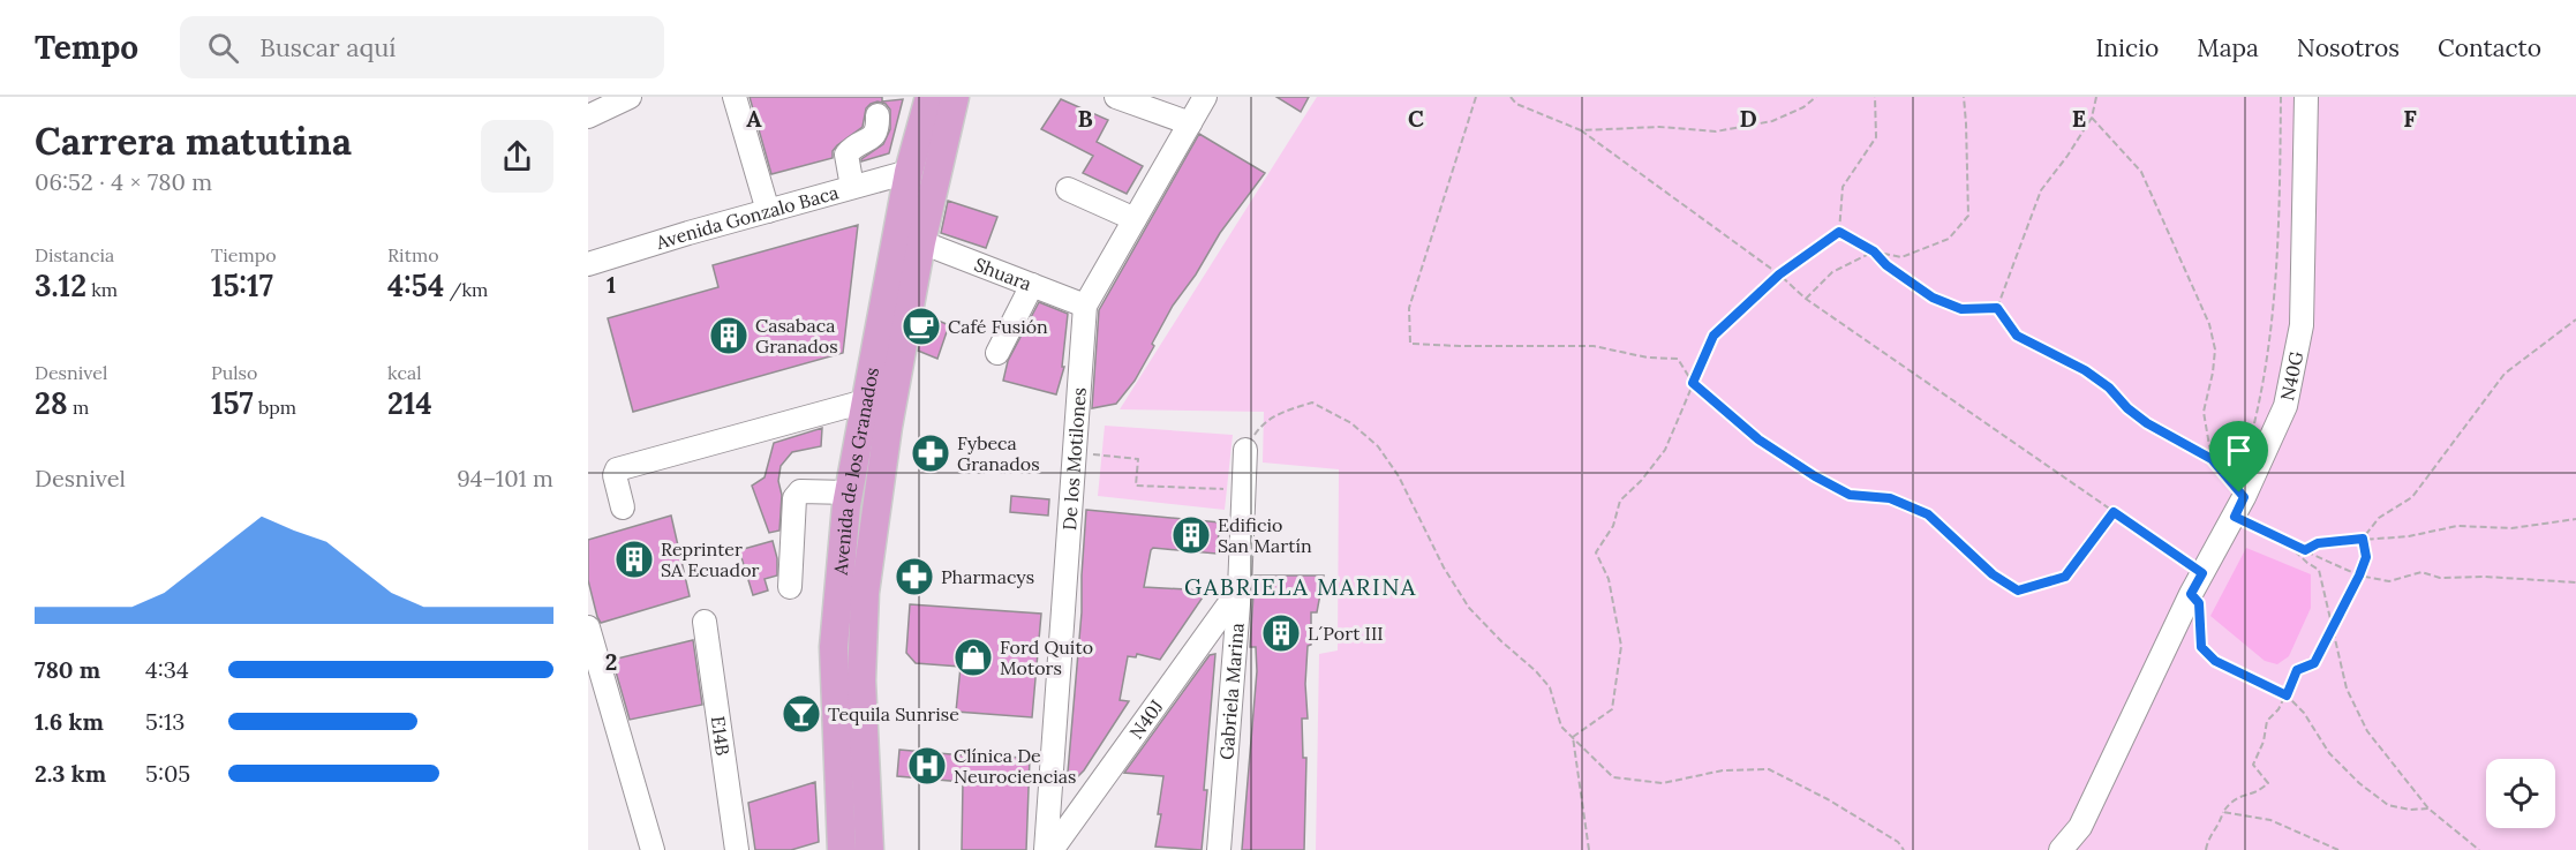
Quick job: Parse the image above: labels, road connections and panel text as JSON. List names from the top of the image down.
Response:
{
  "streets": {
    "main road": ["Avenida de los Granados"],
    "street": [
      "Avenida Gonzalo Baca",
      "Shuara",
      "N40G",
      "De los Motilones",
      "Gabriela Marina",
      "N40J",
      "E14B"
    ]
  },
  "crossings": [
    ["Avenida Gonzalo Baca", "Avenida de los Granados"],
    ["Shuara", "De los Motilones"],
    ["Shuara", "Avenida de los Granados"],
    ["Gabriela Marina", "N40J"]
  ],
  "districts": ["GABRIELA MARINA"],
  "places": {
    "cafe": ["Café Fusión"],
    "building": [
      "Casabaca Granados",
      "Edificio San Martín",
      "Reprinter SA Ecuador",
      "L´Port III"
    ],
    "pharmacy": ["Fybeca Granados", "Pharmacys"],
    "shop": ["Ford Quito Motors"],
    "bar": ["Tequila Sunrise"],
    "hospital": ["Clínica De Neurociencias"]
  },
  "page": {
    "header": "Tempo",
    "search": "Buscar aquí",
    "nav": [
      "Inicio",
      "Mapa",
      "Nosotros",
      "Contacto"
    ],
    "heading": ["Carrera matutina", "06:52 · 4 × 780 m"],
    "stats": [
      ["Distancia", "3.12 km"],
      ["Tiempo", "15:17"],
      ["Ritmo", "4:54 /km"],
      ["Desnivel", "28 m"],
      ["Pulso", "157 bpm"],
      ["kcal", "214"]
    ],
    "chart": ["Desnivel", "94–101 m"],
    "list": [
      {
        "name": "780 m",
        "note": "4:34"
      },
      {
        "name": "1.6 km",
        "note": "5:13"
      },
      {
        "name": "2.3 km",
        "note": "5:05"
      }
    ]
  },
  "grid": {
    "columns": [
      "A",
      "B",
      "C",
      "D",
      "E",
      "F"
    ],
    "rows": ["1", "2"]
  }
}
